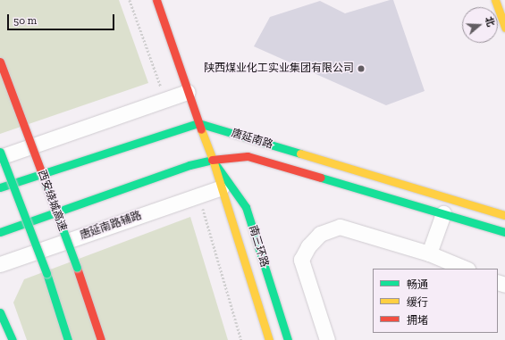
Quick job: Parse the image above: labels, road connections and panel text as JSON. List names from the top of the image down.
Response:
{
  "streets": {
    "main road": ["唐延南路", "西安绕城高速", "南三环路"],
    "street": ["唐延南路辅路"]
  },
  "crossings": [
    ["唐延南路", "南三环路"],
    ["唐延南路辅路", "南三环路"]
  ],
  "places": ["陕西煤业化工实业集团有限公司"],
  "legend": ["畅通", "缓行", "拥堵"],
  "scale_bar": "50 m",
  "north": "right"
}
